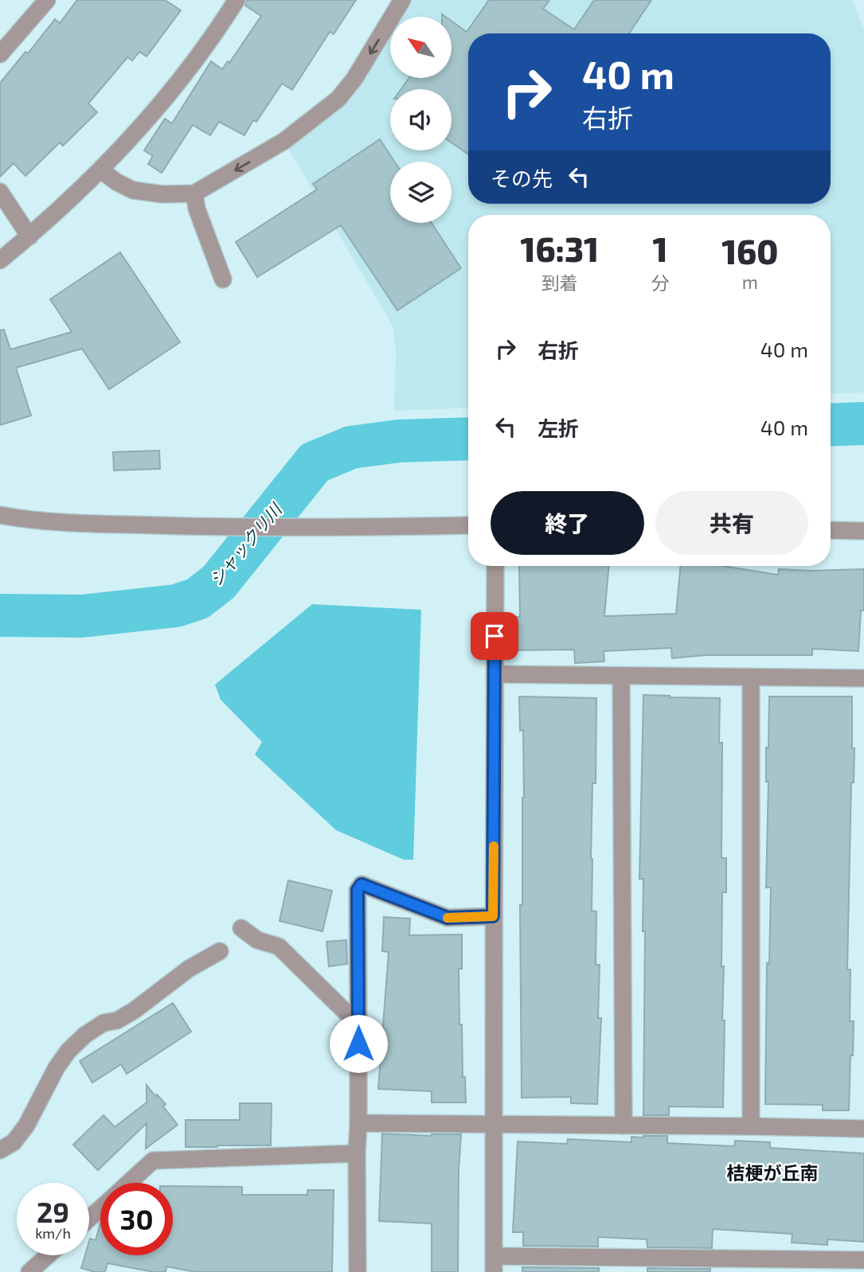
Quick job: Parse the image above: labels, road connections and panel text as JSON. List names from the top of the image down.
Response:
{
  "districts": ["桔梗が丘南"],
  "water": ["シャックリ川"],
  "north": "top left",
  "page": {
    "turn": ["40 m", "右折"],
    "then": "その先",
    "eta": [
      "16:31",
      "到着",
      "1",
      "分",
      "160",
      "m"
    ],
    "list": [
      {
        "name": "右折",
        "value": "40 m"
      },
      {
        "name": "左折",
        "value": "40 m"
      }
    ],
    "buttons": ["終了", "共有"],
    "speed": "29 km/h",
    "limit": "30"
  }
}
